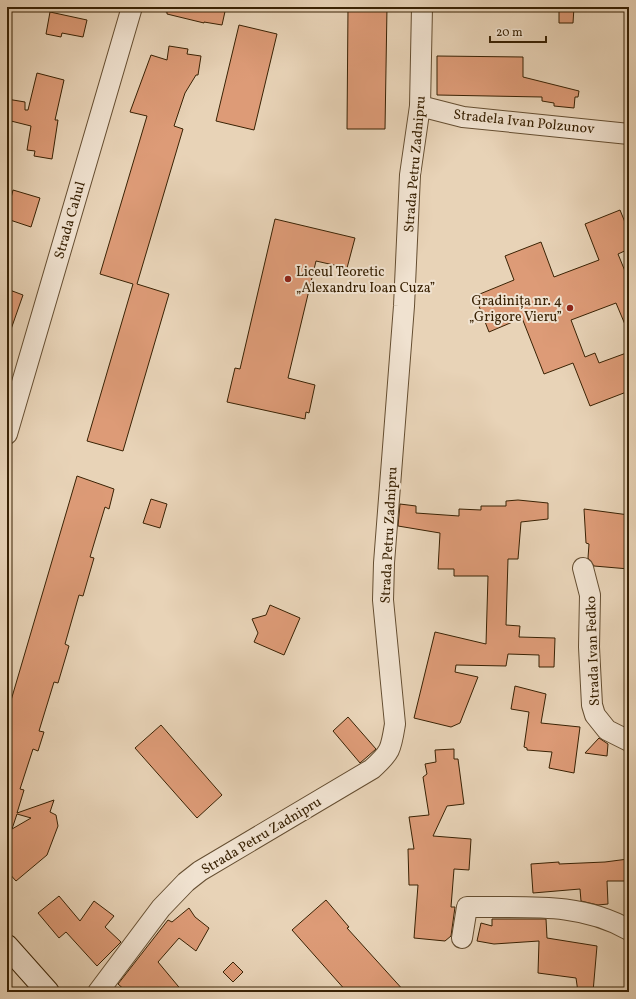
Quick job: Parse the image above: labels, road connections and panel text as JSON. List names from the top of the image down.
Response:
{
  "streets": {
    "street": [
      "Stradela Ivan Polzunov",
      "Strada Petru Zadnipru",
      "Strada Cahul",
      "Strada Ivan Fedko"
    ]
  },
  "crossings": [
    ["Stradela Ivan Polzunov", "Strada Petru Zadnipru"]
  ],
  "places": ["Liceul Teoretic „Alexandru Ioan Cuza”", "Gradinița nr. 4 „Grigore Vieru”"],
  "scale_bar": "20 m"
}
